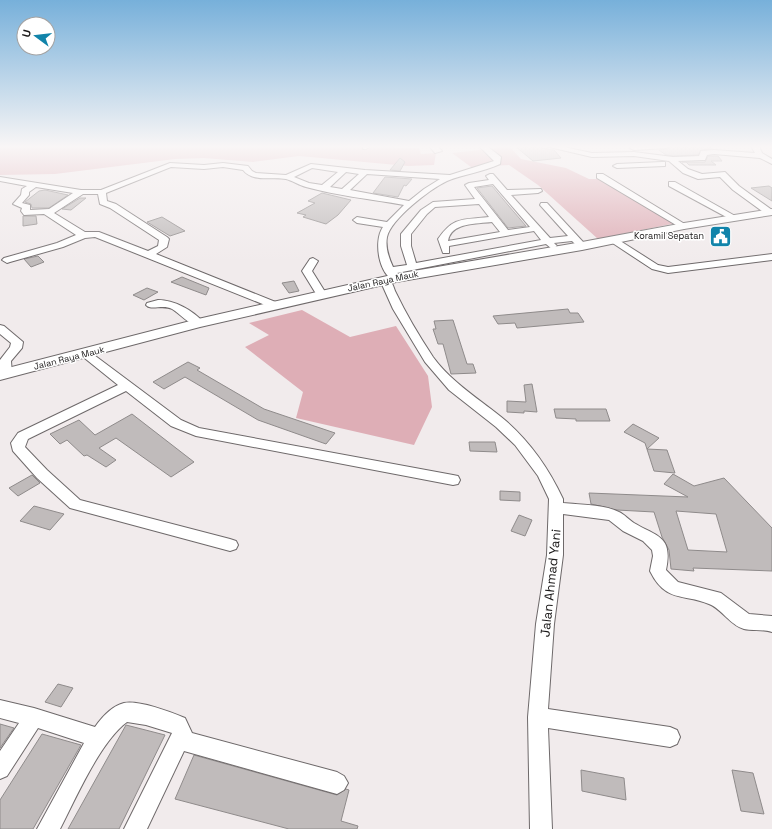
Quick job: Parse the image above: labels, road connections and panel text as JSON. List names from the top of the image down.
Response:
{
  "streets": {
    "main road": ["Jalan Raya Mauk"],
    "street": ["Jalan Ahmad Yani"]
  },
  "crossings": [
    ["Jalan Raya Mauk", "Jalan Ahmad Yani"]
  ],
  "places": {
    "public building": ["Koramil Sepatan"]
  },
  "north": "left"
}
